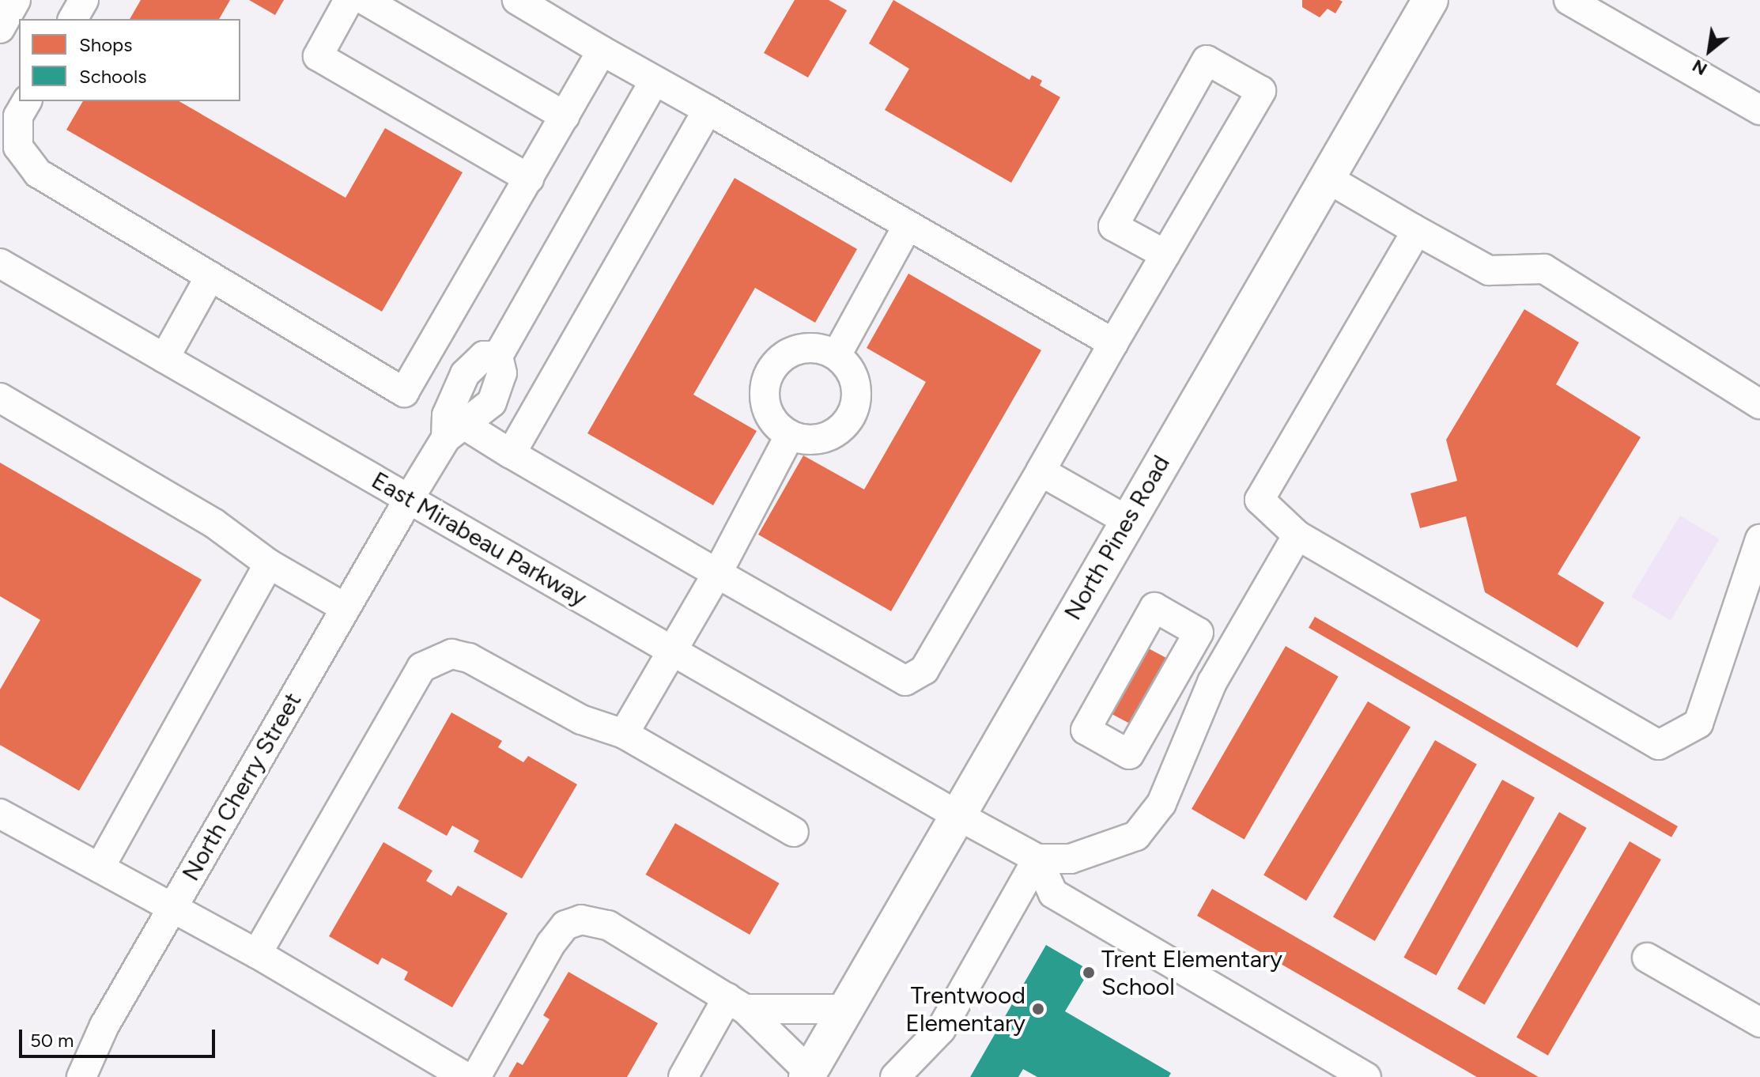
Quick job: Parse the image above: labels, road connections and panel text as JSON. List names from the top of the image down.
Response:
{
  "streets": {
    "main road": ["North Pines Road"],
    "street": ["East Mirabeau Parkway", "North Cherry Street"]
  },
  "crossings": [
    ["North Pines Road", "East Mirabeau Parkway"],
    ["East Mirabeau Parkway", "North Cherry Street"]
  ],
  "places": ["Trent Elementary School", "Trentwood Elementary"],
  "legend": ["Shops", "Schools"],
  "scale_bar": "50 m",
  "north": "bottom left"
}
